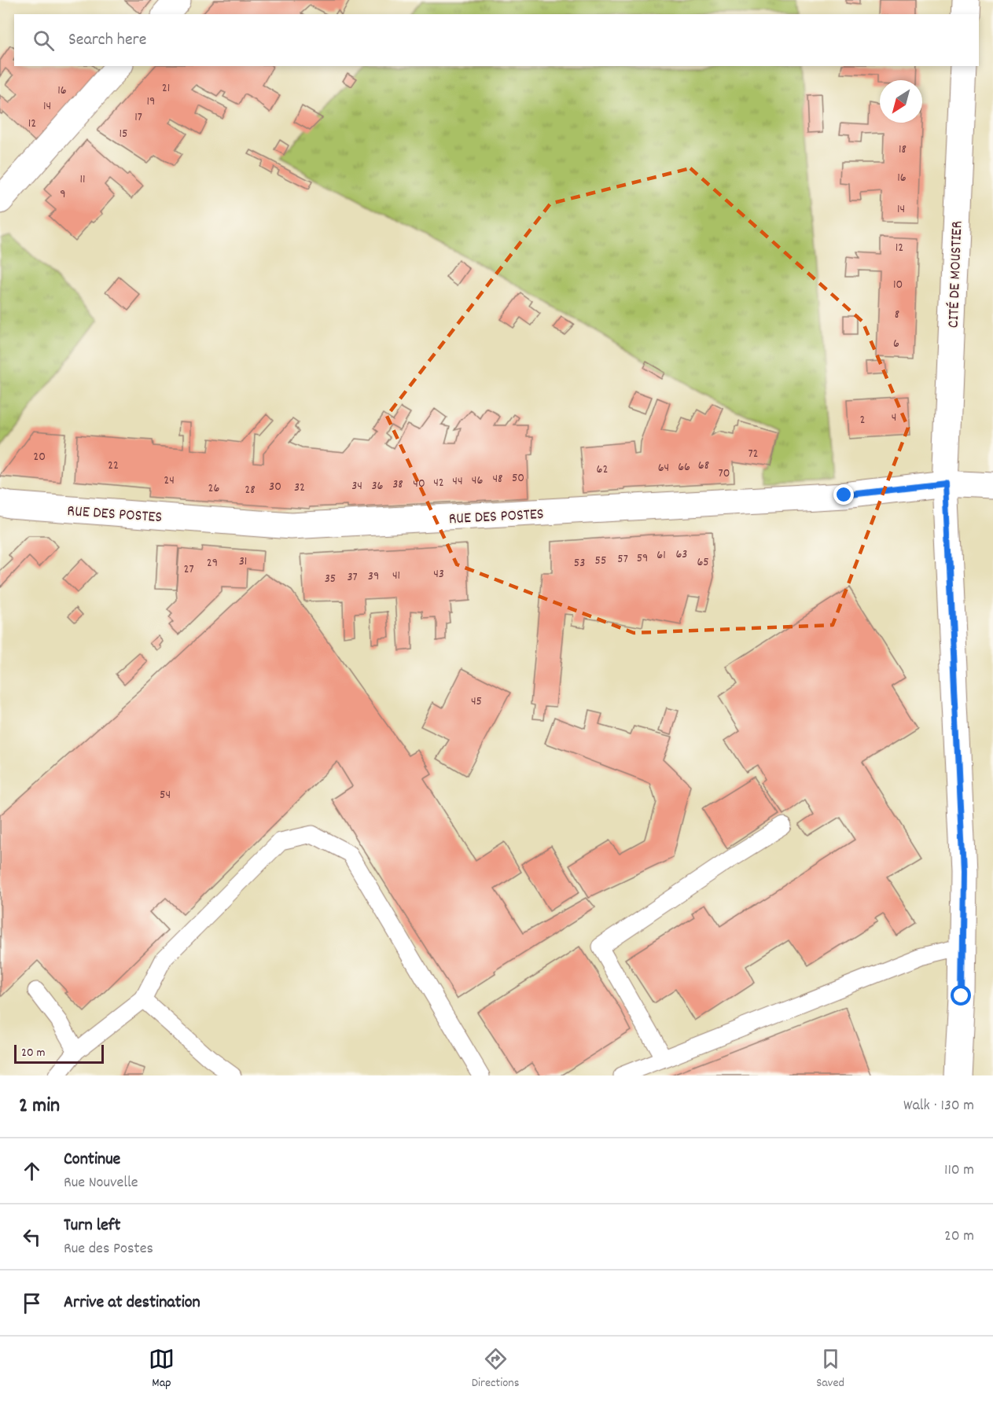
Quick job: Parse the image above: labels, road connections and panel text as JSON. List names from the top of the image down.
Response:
{
  "streets": {
    "street": ["CITÉ DE MOUSTIER", "RUE DES POSTES"]
  },
  "crossings": [
    ["CITÉ DE MOUSTIER", "RUE DES POSTES"]
  ],
  "house_numbers": [
    "21",
    "16",
    "19",
    "14",
    "17",
    "12",
    "15",
    "18",
    "16",
    "11",
    "9",
    "14",
    "12",
    "10",
    "8",
    "6",
    "4",
    "2",
    "72",
    "20",
    "22",
    "68",
    "66",
    "64",
    "62",
    "70",
    "50",
    "48",
    "24",
    "46",
    "44",
    "42",
    "40",
    "38",
    "34",
    "36",
    "30",
    "32",
    "26",
    "28",
    "63",
    "61",
    "59",
    "57",
    "55",
    "31",
    "65",
    "29",
    "53",
    "27",
    "43",
    "41",
    "39",
    "37",
    "35",
    "45",
    "54"
  ],
  "scale_bar": "20 m",
  "north": "bottom left",
  "page": {
    "search": "Search here",
    "scale": "20 m",
    "heading": ["2 min", "Walk · 130 m"],
    "list": [
      ["Continue", "Rue Nouvelle", "110 m"],
      ["Turn left", "Rue des Postes", "20 m"],
      "Arrive at destination"
    ],
    "nav": ["Map", "Directions", "Saved"]
  }
}
